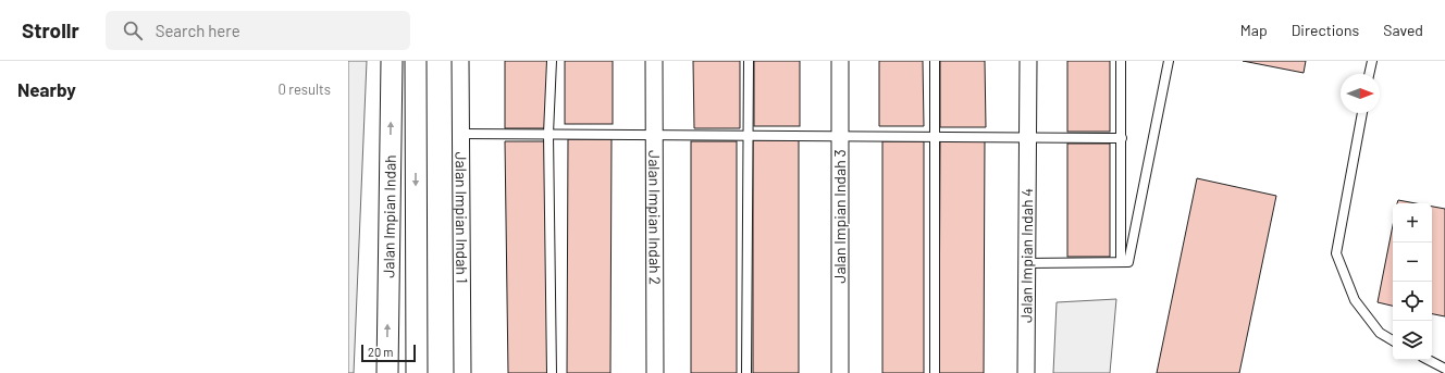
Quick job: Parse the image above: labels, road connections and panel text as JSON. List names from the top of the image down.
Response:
{
  "streets": {
    "street": [
      "Jalan Impian Indah 1",
      "Jalan Impian Indah 2",
      "Jalan Impian Indah 3",
      "Jalan Impian Indah",
      "Jalan Impian Indah 4"
    ]
  },
  "scale_bar": "20 m",
  "north": "right",
  "page": {
    "header": "Strollr",
    "search": "Search here",
    "nav": ["Map", "Directions", "Saved"],
    "heading": ["Nearby", "0 results"],
    "map_buttons": ["+", "−"],
    "scale": "20 m"
  }
}
